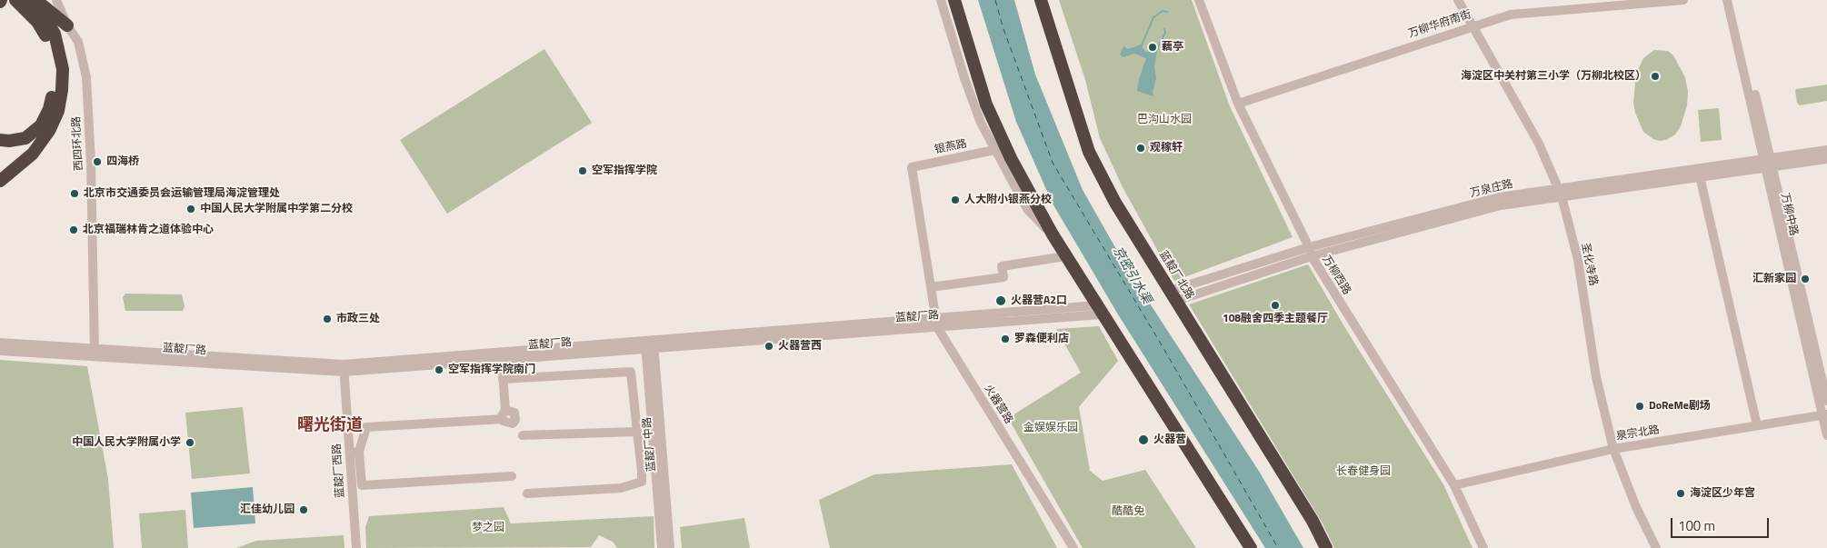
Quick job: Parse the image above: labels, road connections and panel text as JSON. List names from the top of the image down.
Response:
{
  "streets": {
    "highway": ["蓝靛厂北路"],
    "street": [
      "万柳华府南街",
      "西四环北路",
      "银燕路",
      "万泉庄路",
      "万柳中路",
      "圣化寺路",
      "万柳西路",
      "蓝靛厂路",
      "火器营路",
      "泉宗北路",
      "蓝靛厂中路",
      "蓝靛厂西路"
    ]
  },
  "crossings": [
    ["万柳华府南街", "圣化寺路"],
    ["万柳华府南街", "万柳西路"],
    ["西四环北路", "蓝靛厂路"],
    ["银燕路", "火器营路"],
    ["万泉庄路", "万柳中路"],
    ["万泉庄路", "圣化寺路"],
    ["万泉庄路", "蓝靛厂北路"],
    ["万泉庄路", "万柳西路"],
    ["万柳中路", "泉宗北路"],
    ["圣化寺路", "泉宗北路"],
    ["万柳西路", "泉宗北路"],
    ["蓝靛厂路", "火器营路"],
    ["蓝靛厂路", "蓝靛厂中路"],
    ["蓝靛厂路", "蓝靛厂西路"]
  ],
  "districts": ["曙光街道"],
  "water": ["京密引水渠"],
  "parks": [
    "巴沟山水园",
    "金娱娱乐园",
    "长春健身园",
    "酷酷兔",
    "梦之园"
  ],
  "places": [
    "藕亭",
    "海淀区中关村第三小学（万柳北校区）",
    "观稼轩",
    "四海桥",
    "空军指挥学院",
    "北京市交通委员会运输管理局海淀管理处",
    "人大附小银燕分校",
    "中国人民大学附属中学第二分校",
    "北京福瑞林肯之道体验中心",
    "汇新家园",
    "火器营A2口",
    "108融舍四季主题餐厅",
    "市政三处",
    "罗森便利店",
    "火器营西",
    "空军指挥学院南门",
    "DoReMe剧场",
    "火器营",
    "中国人民大学附属小学",
    "海淀区少年宫",
    "汇佳幼儿园"
  ],
  "scale_bar": "100 m"
}
